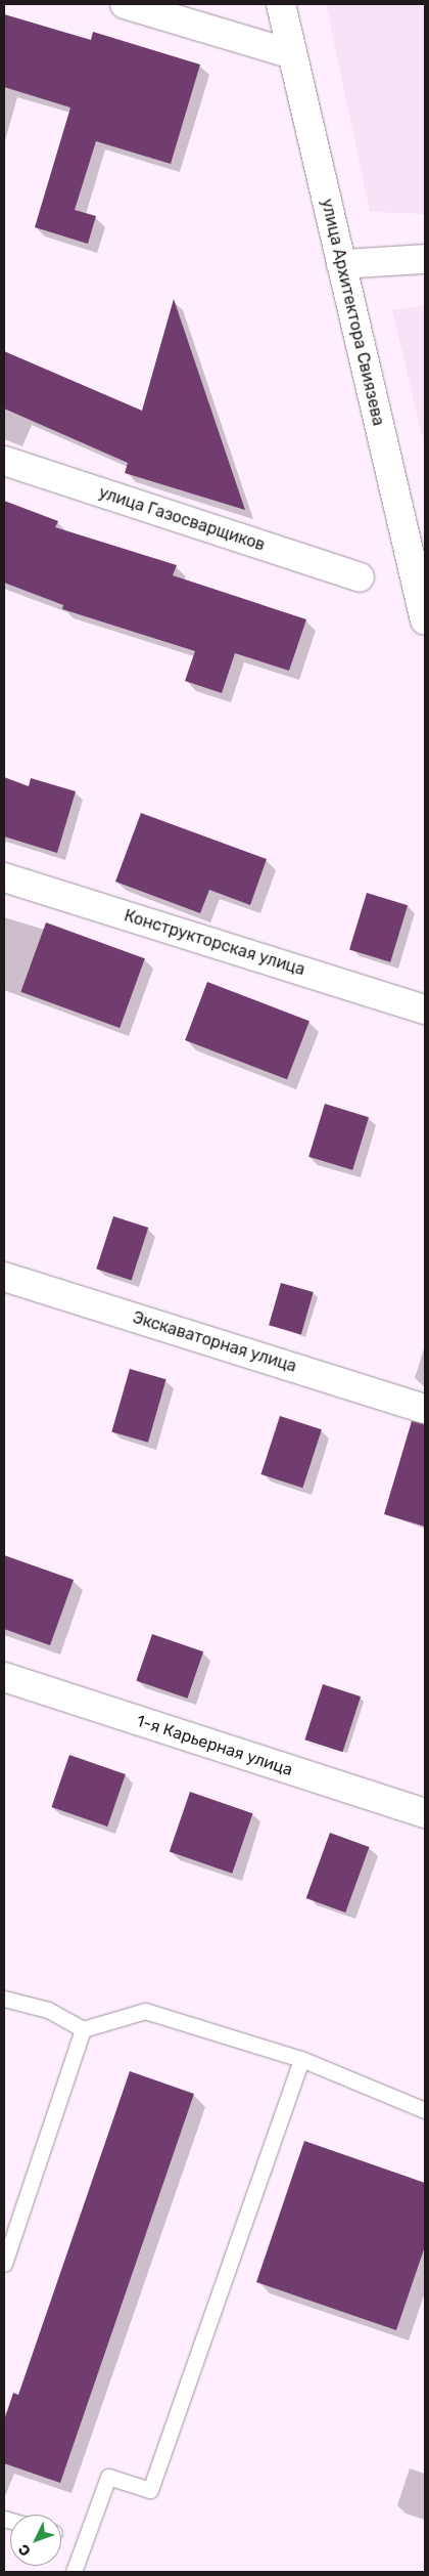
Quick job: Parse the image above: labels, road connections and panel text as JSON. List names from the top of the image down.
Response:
{
  "streets": {
    "street": [
      "улица Архитектора Свиязева",
      "улица Газосварщиков",
      "Конструкторская улица",
      "Экскаваторная улица",
      "1-я Карьерная улица"
    ]
  },
  "north": "bottom left"
}
